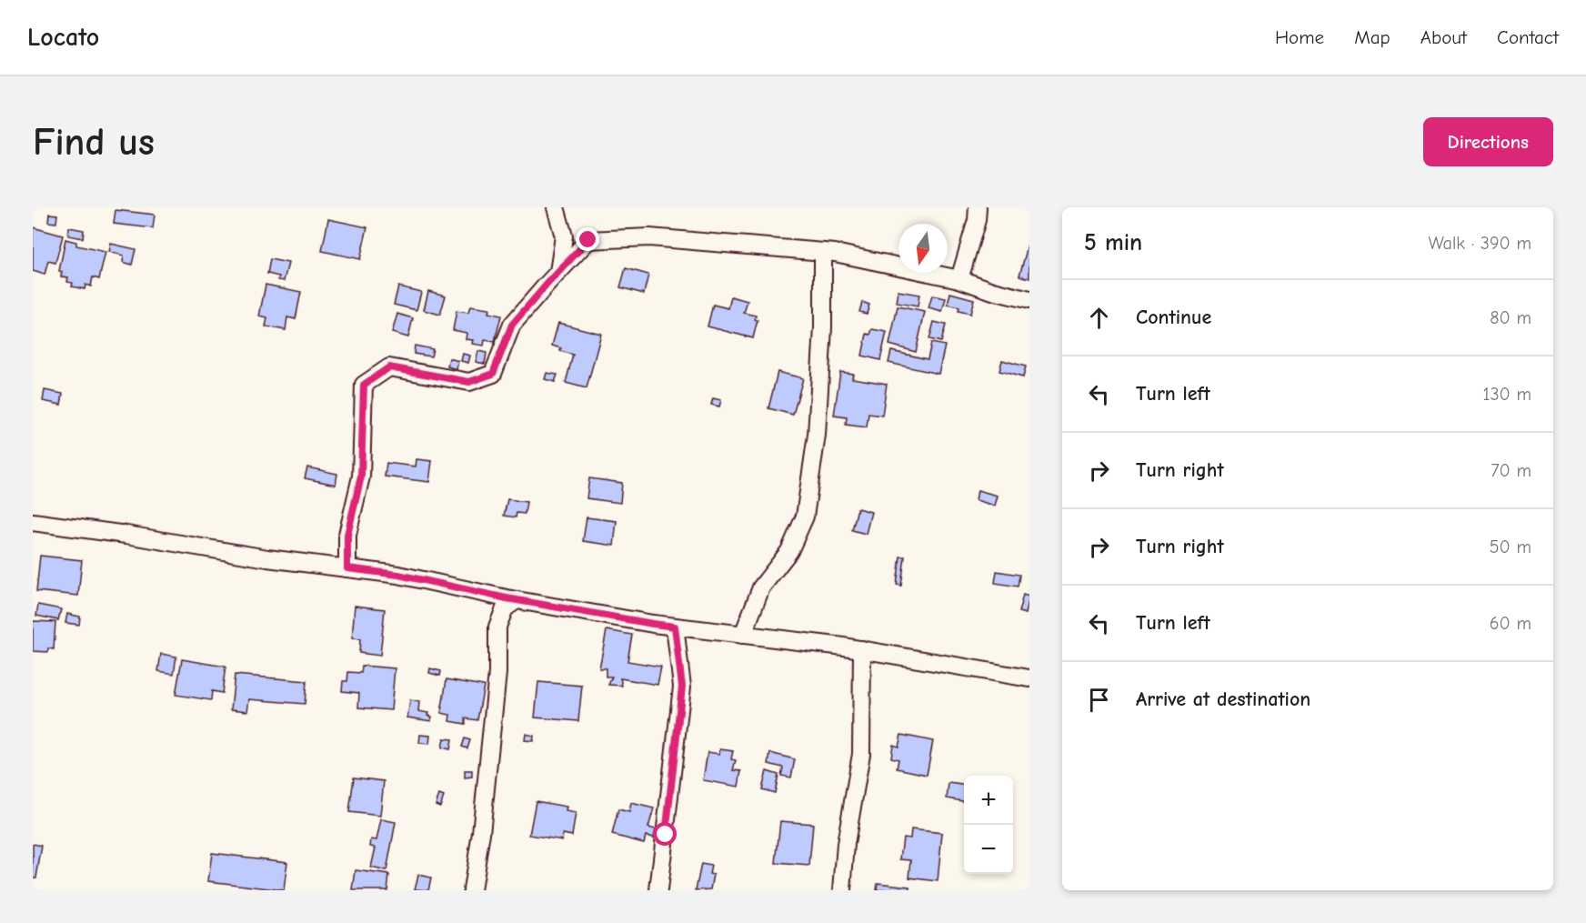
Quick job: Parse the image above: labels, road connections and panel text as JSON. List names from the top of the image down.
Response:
{
  "north": "bottom",
  "page": {
    "header": "Locato",
    "nav": [
      "Home",
      "Map",
      "About",
      "Contact"
    ],
    "buttons": "Directions",
    "title": "Find us",
    "heading": ["5 min", "Walk · 390 m"],
    "list": [
      ["Continue", "80 m"],
      ["Turn left", "130 m"],
      ["Turn right", "70 m"],
      ["Turn right", "50 m"],
      ["Turn left", "60 m"],
      "Arrive at destination"
    ],
    "map_buttons": ["+", "−"]
  }
}
